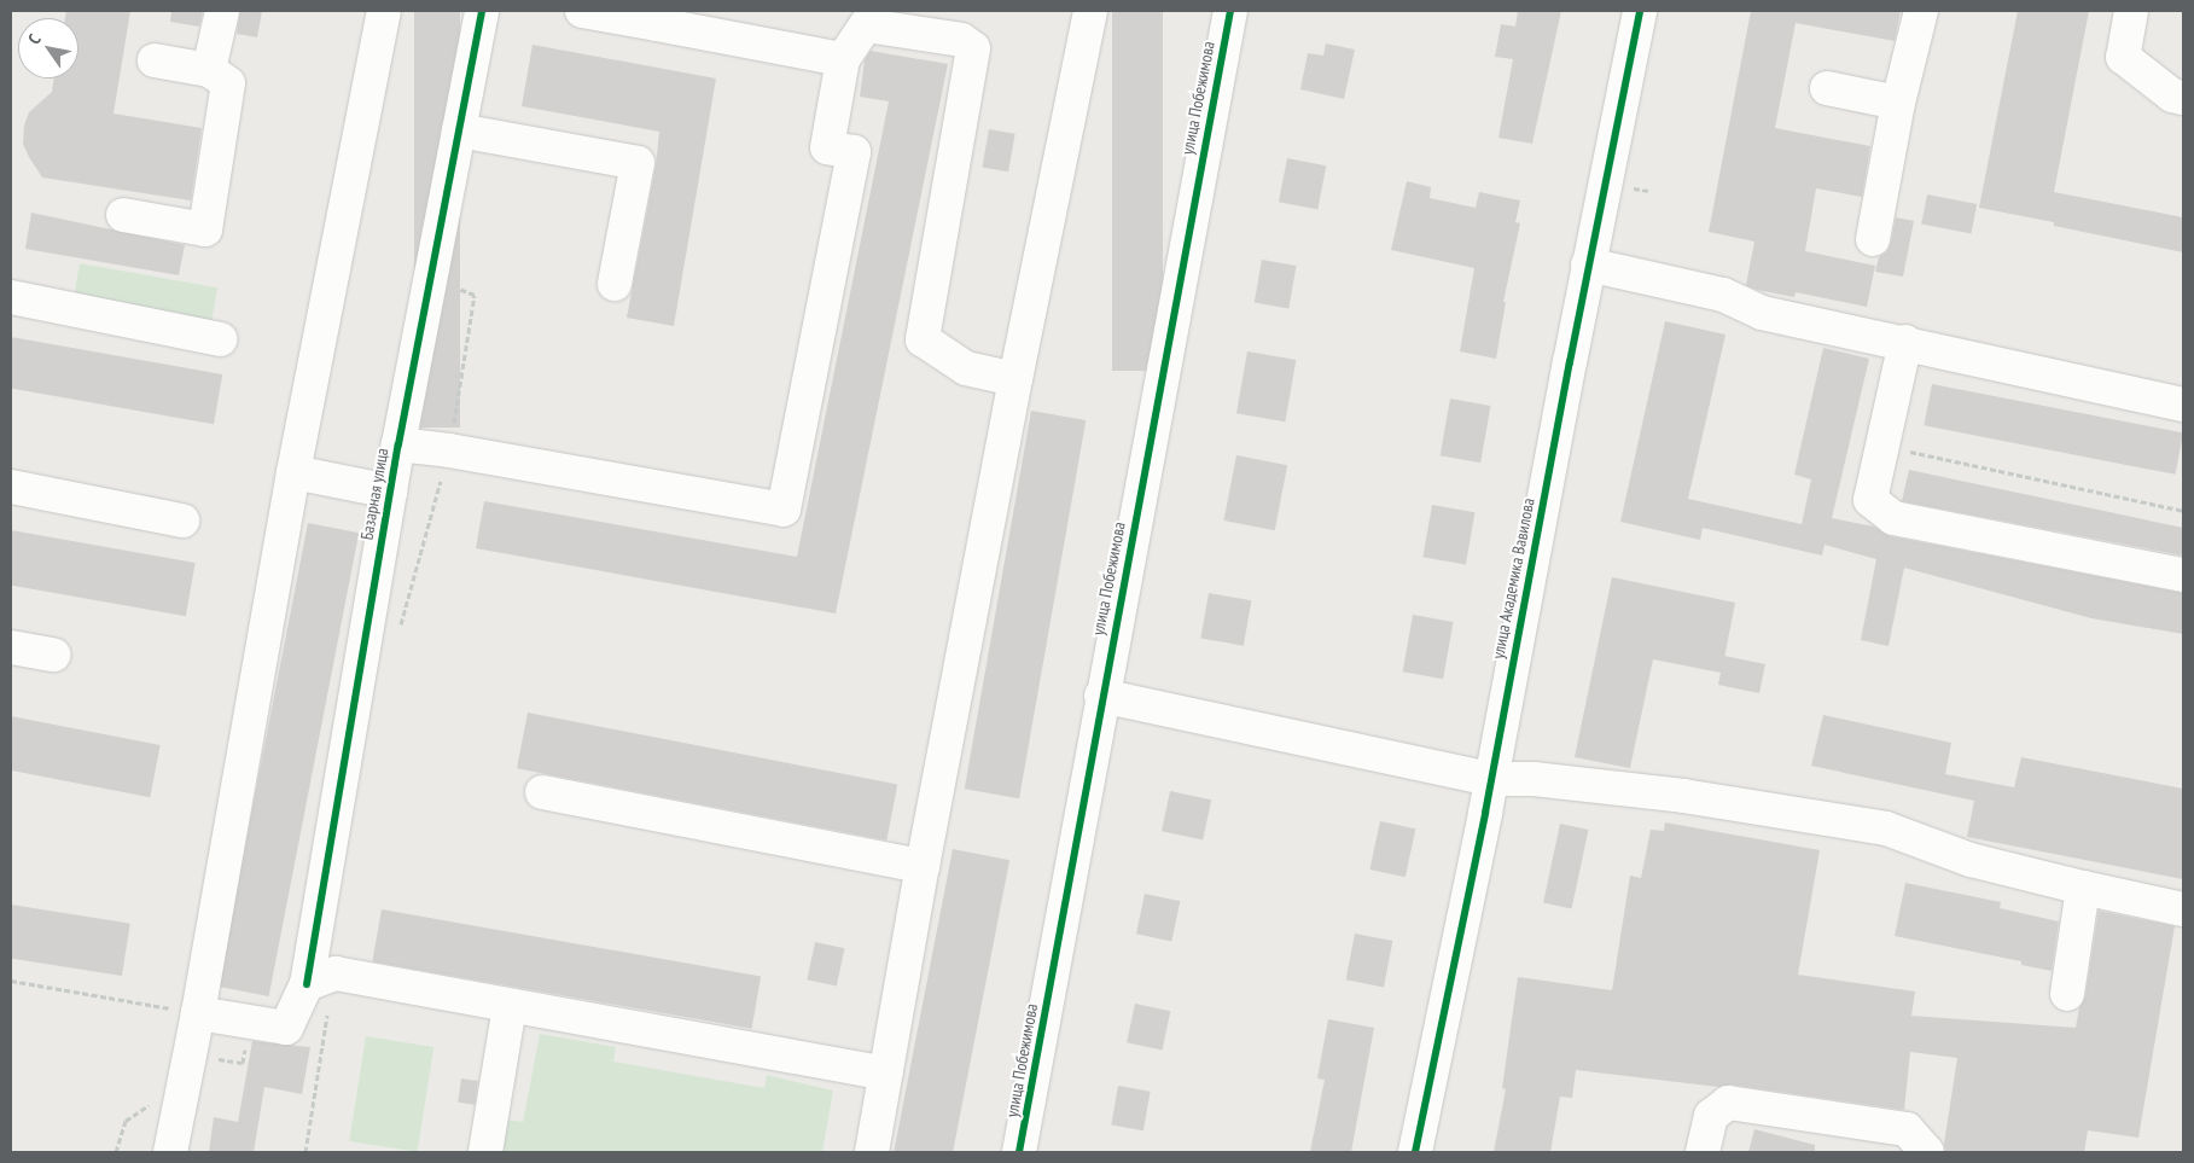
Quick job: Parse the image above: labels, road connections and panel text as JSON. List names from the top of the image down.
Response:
{
  "streets": {
    "street": ["улица Побежимова", "Базарная улица", "улица Академика Вавилова"]
  },
  "north": "top left"
}
